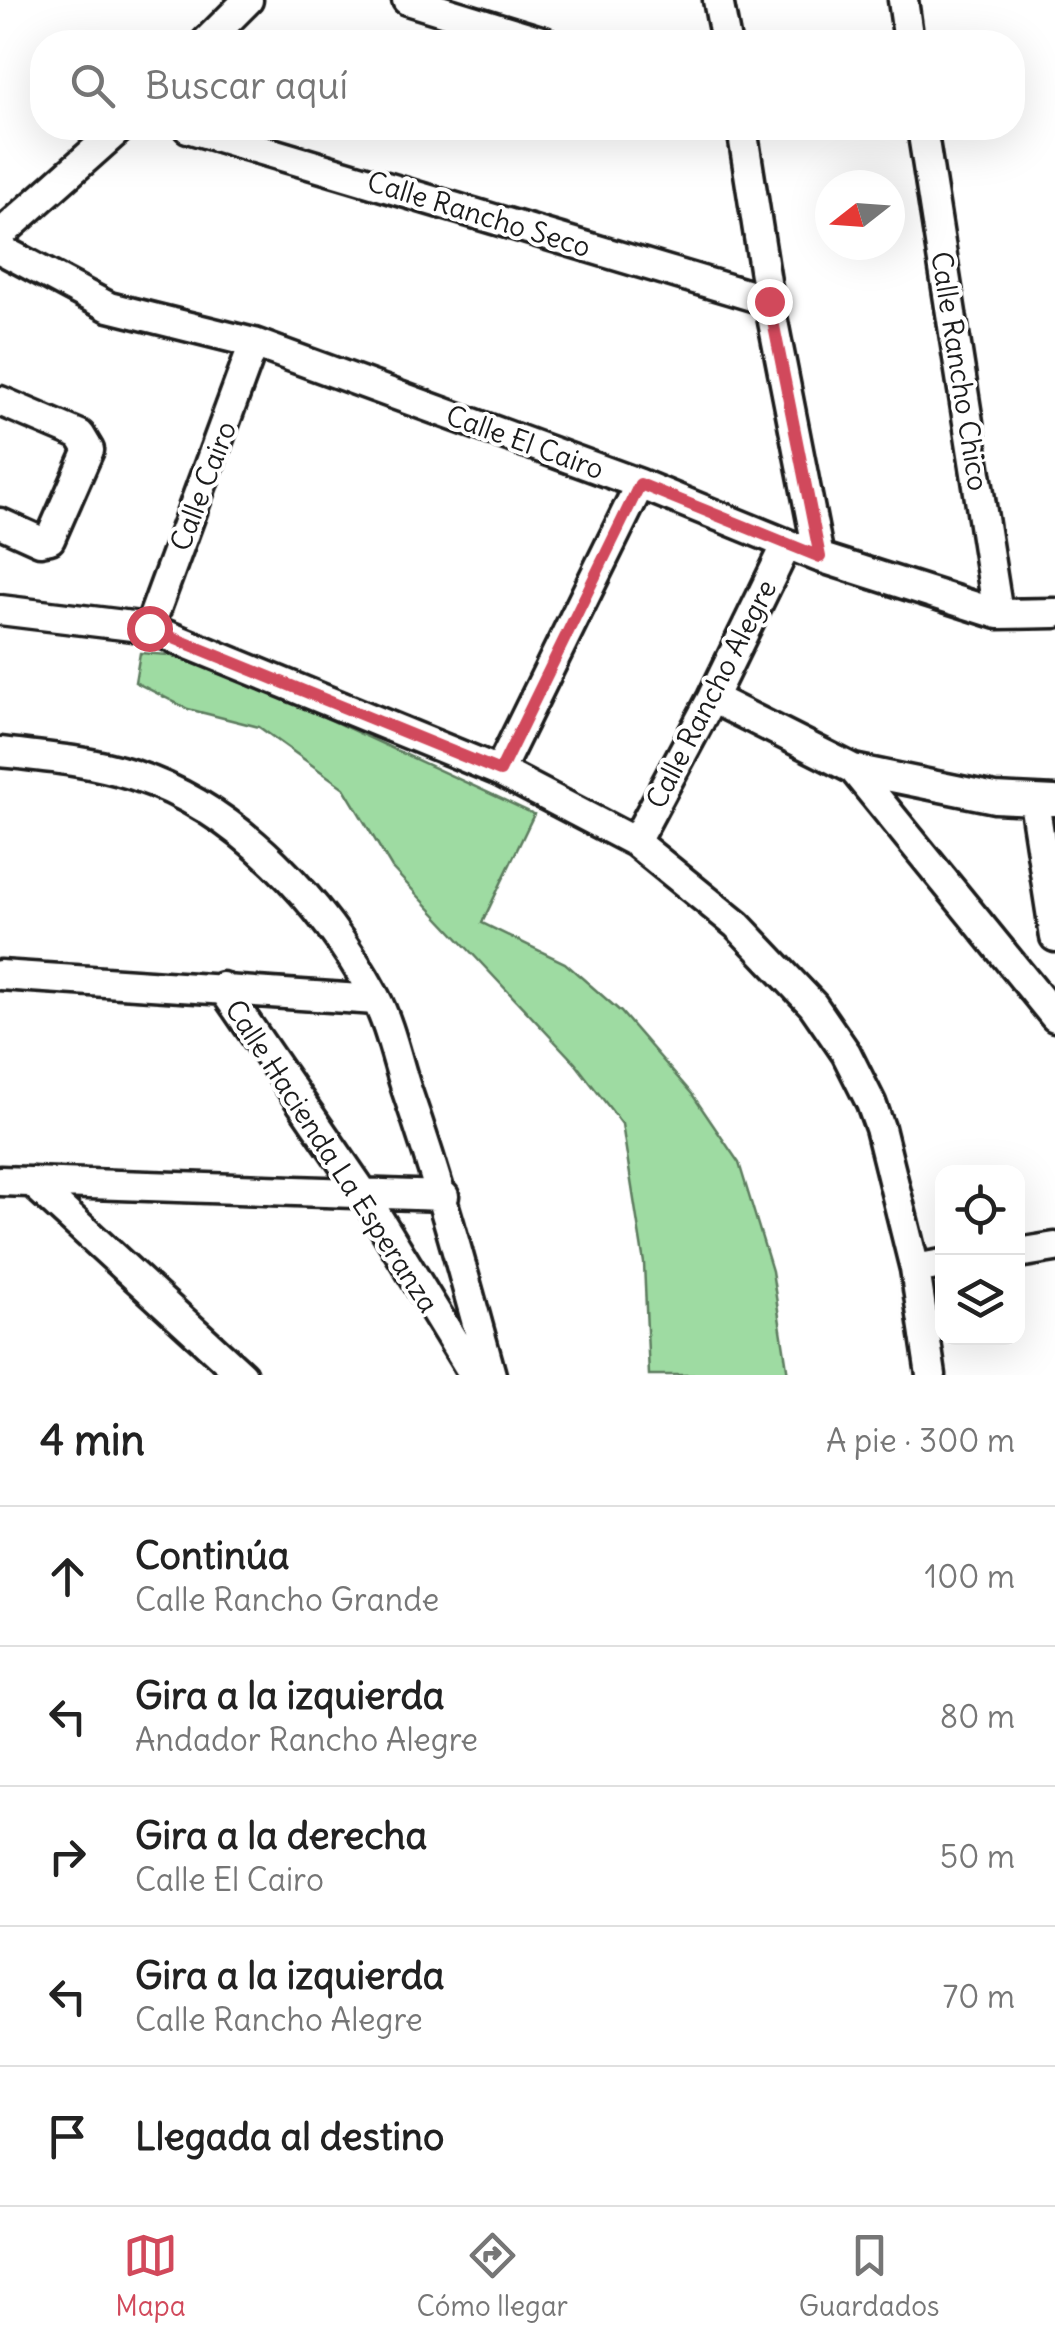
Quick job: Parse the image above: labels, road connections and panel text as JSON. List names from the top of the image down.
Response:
{
  "streets": {
    "street": [
      "Calle Rancho Seco",
      "Calle Rancho Chico",
      "Calle El Cairo",
      "Calle Cairo",
      "Calle Rancho Alegre",
      "Calle Hacienda La Esperanza"
    ]
  },
  "crossings": [
    ["Calle Rancho Chico", "Calle El Cairo"],
    ["Calle El Cairo", "Calle Cairo"],
    ["Calle El Cairo", "Calle Rancho Alegre"]
  ],
  "north": "left",
  "page": {
    "search": "Buscar aquí",
    "heading": ["4 min", "A pie · 300 m"],
    "list": [
      ["Continúa", "Calle Rancho Grande", "100 m"],
      ["Gira a la izquierda", "Andador Rancho Alegre", "80 m"],
      ["Gira a la derecha", "Calle El Cairo", "50 m"],
      ["Gira a la izquierda", "Calle Rancho Alegre", "70 m"],
      "Llegada al destino"
    ],
    "nav": ["Mapa", "Cómo llegar", "Guardados"]
  }
}
